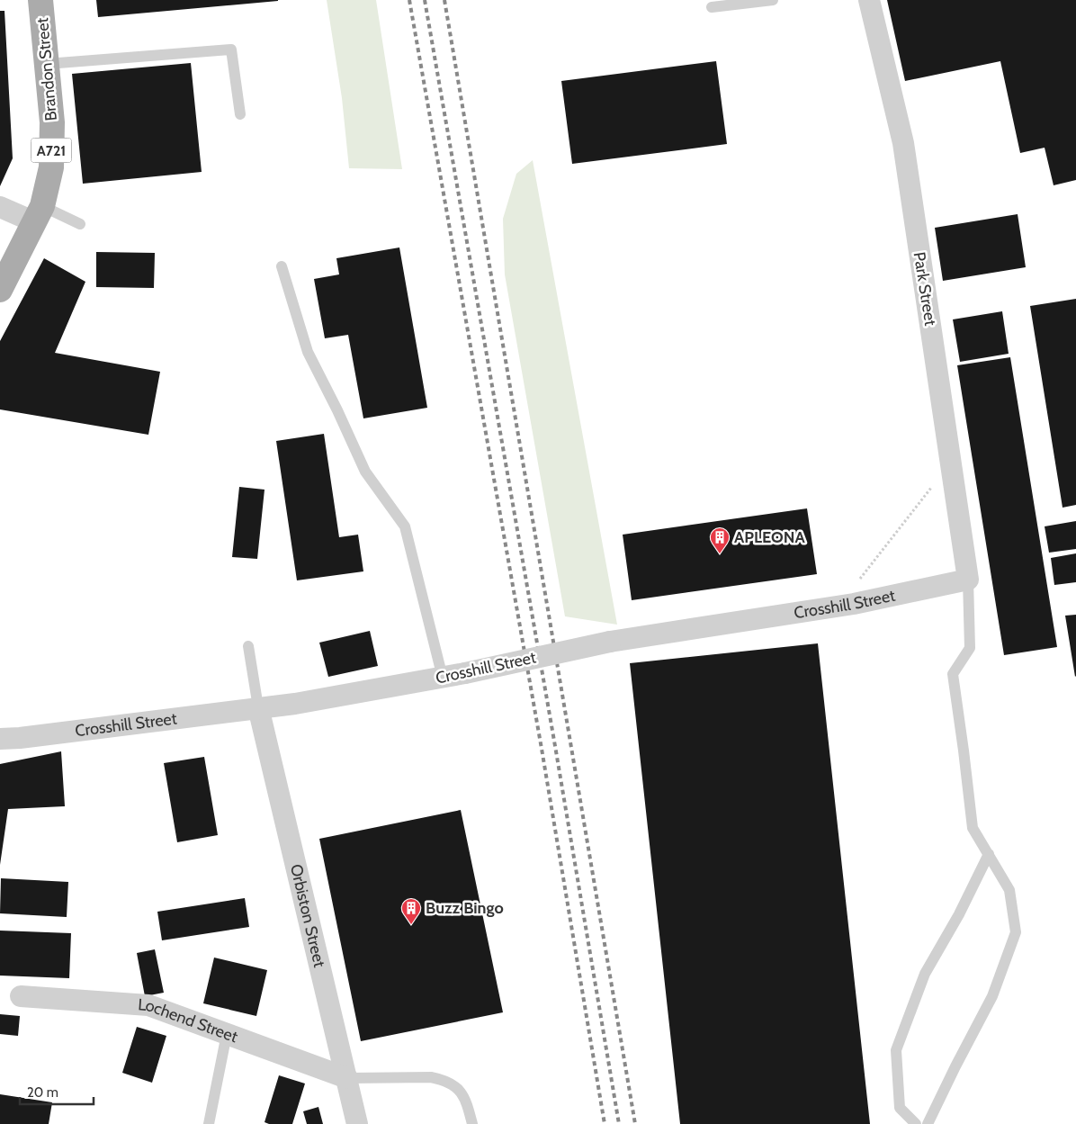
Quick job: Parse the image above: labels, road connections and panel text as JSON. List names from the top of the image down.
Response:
{
  "streets": {
    "main road": ["Brandon Street", "A721"],
    "street": [
      "Park Street",
      "Crosshill Street",
      "Orbiston Street",
      "Lochend Street"
    ]
  },
  "crossings": [
    ["Park Street", "Crosshill Street"],
    ["Crosshill Street", "Orbiston Street"],
    ["Orbiston Street", "Lochend Street"]
  ],
  "places": {
    "building": ["APLEONA", "Buzz Bingo"]
  },
  "scale_bar": "20 m"
}
